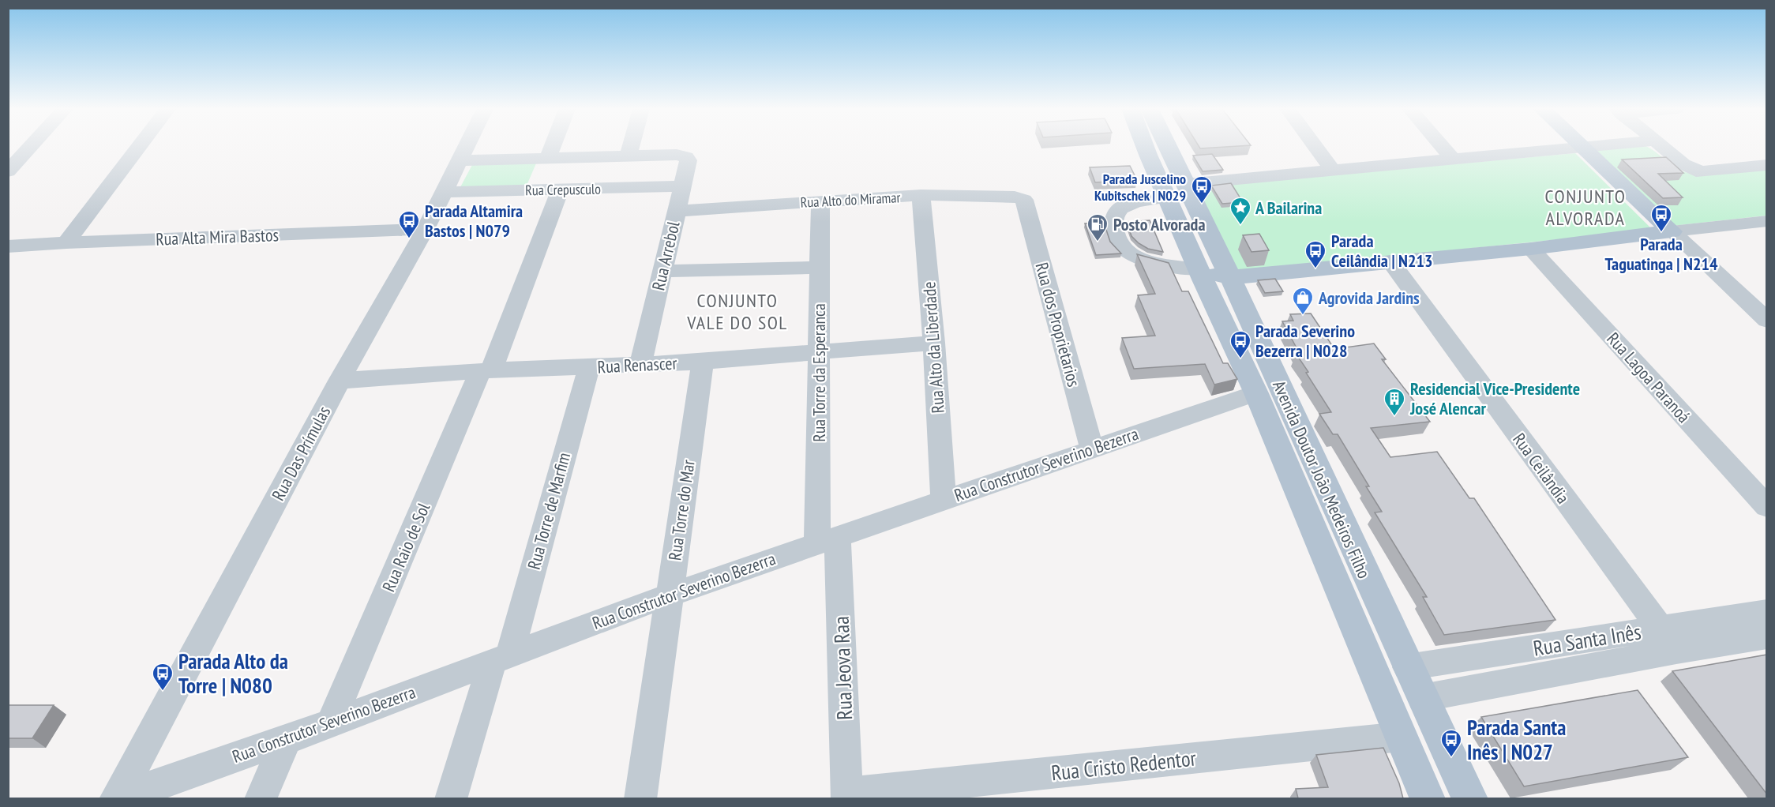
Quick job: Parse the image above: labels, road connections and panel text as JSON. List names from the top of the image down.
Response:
{
  "streets": {
    "main road": ["Avenida Doutor João Medeiros Filho"],
    "street": [
      "Rua Crepusculo",
      "Rua Alto do Miramar",
      "Rua Alta Mira Bastos",
      "Rua Arrebol",
      "Rua dos Proprietarios",
      "Rua Alto da Liberdade",
      "Rua Renascer",
      "Rua Torre da Esperanca",
      "Rua Lagoa Paranoá",
      "Rua Das Prímulas",
      "Rua Construtor Severino Bezerra",
      "Rua Ceilândia",
      "Rua Torre do Mar",
      "Rua Torre de Marfim",
      "Rua Raio de Sol",
      "Rua Santa Inês",
      "Rua Jeova Raa",
      "Rua Cristo Redentor"
    ]
  },
  "crossings": [
    ["Rua Crepusculo", "Rua Arrebol"],
    ["Rua Crepusculo", "Rua Das Prímulas"],
    ["Rua Crepusculo", "Rua Raio de Sol"],
    ["Rua Alto do Miramar", "Rua Arrebol"],
    ["Rua Alto do Miramar", "Rua dos Proprietarios"],
    ["Rua Alto do Miramar", "Rua Alto da Liberdade"],
    ["Rua Alto do Miramar", "Rua Torre da Esperanca"],
    ["Rua Alta Mira Bastos", "Rua Das Prímulas"],
    ["Rua Arrebol", "Rua Renascer"],
    ["Rua dos Proprietarios", "Rua Construtor Severino Bezerra"],
    ["Rua Alto da Liberdade", "Rua Renascer"],
    ["Rua Alto da Liberdade", "Rua Construtor Severino Bezerra"],
    ["Rua Renascer", "Rua Torre da Esperanca"],
    ["Rua Renascer", "Rua Das Prímulas"],
    ["Rua Renascer", "Rua Torre do Mar"],
    ["Rua Renascer", "Rua Torre de Marfim"],
    ["Rua Renascer", "Rua Raio de Sol"],
    ["Rua Torre da Esperanca", "Rua Construtor Severino Bezerra"],
    ["Rua Torre da Esperanca", "Rua Jeova Raa"],
    ["Rua Das Prímulas", "Rua Construtor Severino Bezerra"],
    ["Rua Construtor Severino Bezerra", "Avenida Doutor João Medeiros Filho"],
    ["Rua Construtor Severino Bezerra", "Rua Torre do Mar"],
    ["Rua Construtor Severino Bezerra", "Rua Torre de Marfim"],
    ["Rua Construtor Severino Bezerra", "Rua Raio de Sol"],
    ["Rua Construtor Severino Bezerra", "Rua Jeova Raa"],
    ["Rua Ceilândia", "Rua Santa Inês"],
    ["Avenida Doutor João Medeiros Filho", "Rua Santa Inês"],
    ["Avenida Doutor João Medeiros Filho", "Rua Cristo Redentor"],
    ["Rua Jeova Raa", "Rua Cristo Redentor"]
  ],
  "districts": ["CONJUNTO ALVORADA", "CONJUNTO VALE DO SOL"],
  "places": {
    "bus stop": [
      "Parada Juscelino Kubitschek | N029",
      "Parada Taguatinga | N214",
      "Parada Altamira Bastos | N079",
      "Parada Ceilândia | N213",
      "Parada Severino Bezerra | N028",
      "Parada Alto da Torre | N080",
      "Parada Santa Inês | N027"
    ],
    "place": ["A Bailarina"],
    "fuel station": ["Posto Alvorada"],
    "shop": ["Agrovida Jardins"],
    "building": ["Residencial Vice-Presidente José Alencar"]
  }
}
